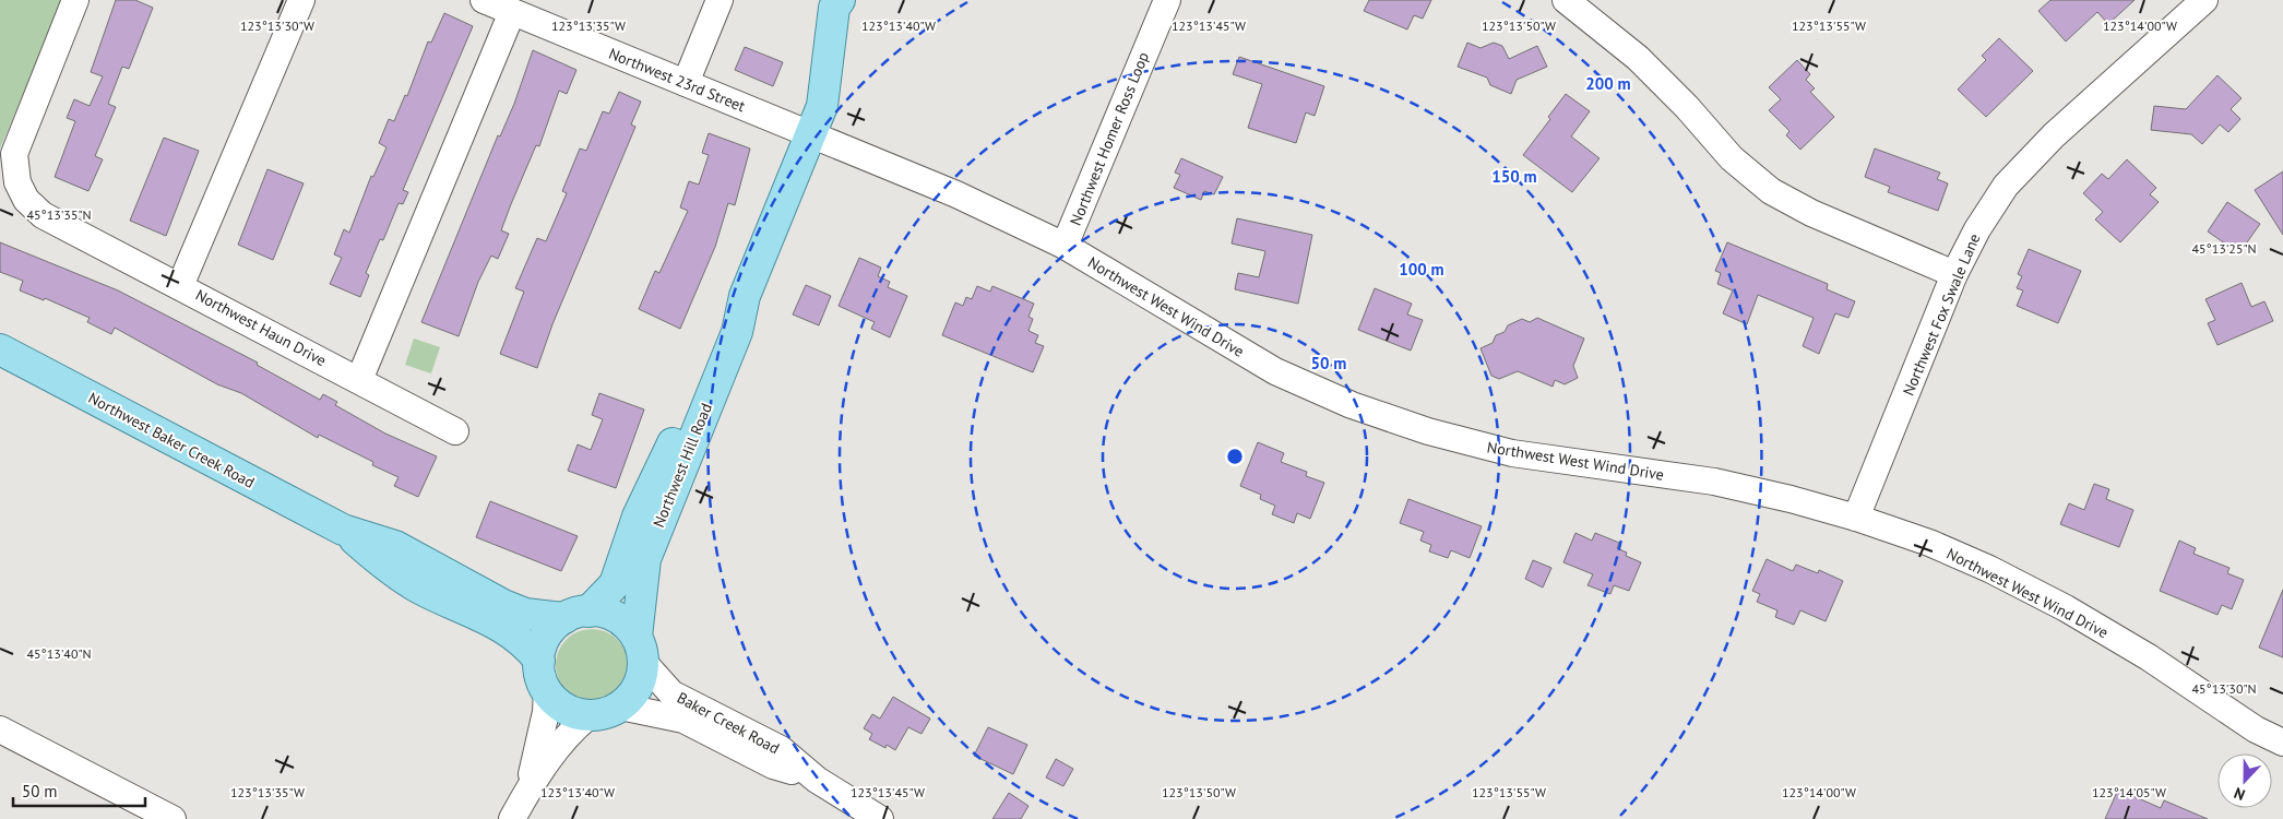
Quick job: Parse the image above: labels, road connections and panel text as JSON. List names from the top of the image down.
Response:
{
  "streets": {
    "main road": ["Northwest Baker Creek Road", "Northwest Hill Road"],
    "street": [
      "Northwest 23rd Street",
      "Northwest Homer Ross Loop",
      "Northwest West Wind Drive",
      "Northwest Fox Swale Lane",
      "Northwest Haun Drive",
      "Baker Creek Road"
    ]
  },
  "crossings": [
    ["Northwest 23rd Street", "Northwest West Wind Drive"],
    ["Northwest 23rd Street", "Northwest Hill Road"],
    ["Northwest Homer Ross Loop", "Northwest West Wind Drive"],
    ["Northwest West Wind Drive", "Northwest Fox Swale Lane"],
    ["Northwest West Wind Drive", "Northwest Hill Road"],
    ["Northwest Baker Creek Road", "Northwest Hill Road"],
    ["Northwest Baker Creek Road", "Baker Creek Road"],
    ["Northwest Hill Road", "Baker Creek Road"]
  ],
  "scale_bar": "50 m",
  "north": "bottom",
  "coordinates": [
    "123°13'35\"W",
    "123°13'40\"W",
    "123°13'50\"W",
    "123°13'55\"W",
    "123°14'00\"W",
    "123°13'30\"W",
    "123°13'45\"W",
    "45°13'35\"N",
    "45°13'25\"N",
    "45°13'40\"N",
    "45°13'30\"N",
    "123°14'05\"W"
  ],
  "rings": [
    "200 m",
    "150 m",
    "100 m",
    "50 m"
  ]
}
